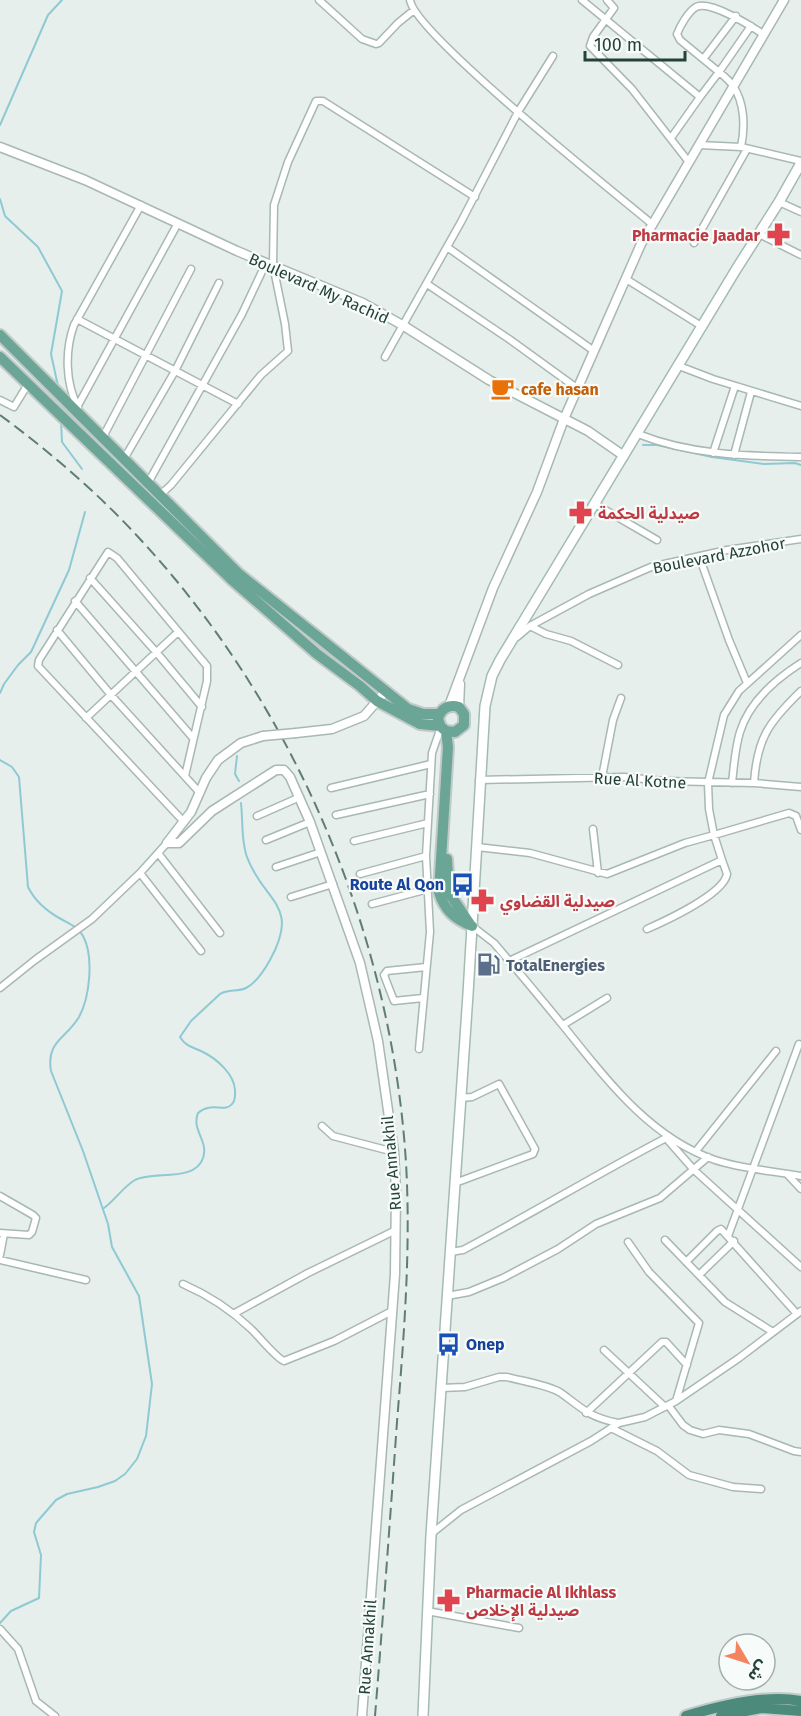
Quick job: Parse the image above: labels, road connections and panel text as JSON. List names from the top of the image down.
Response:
{
  "streets": {
    "street": [
      "Boulevard My Rachid",
      "Boulevard Azzohor",
      "Rue Al Kotne",
      "Rue Annakhil"
    ]
  },
  "places": {
    "pharmacy": [
      "Pharmacie Jaadar",
      "صيدلية الحكمة",
      "صيدلية القضاوي",
      "Pharmacie Al Ikhlass صيدلية الإخلاص"
    ],
    "cafe": ["cafe hasan"],
    "bus stop": ["Route Al Qon", "Onep"],
    "fuel station": ["TotalEnergies"]
  },
  "scale_bar": "100 m",
  "north": "bottom right"
}
